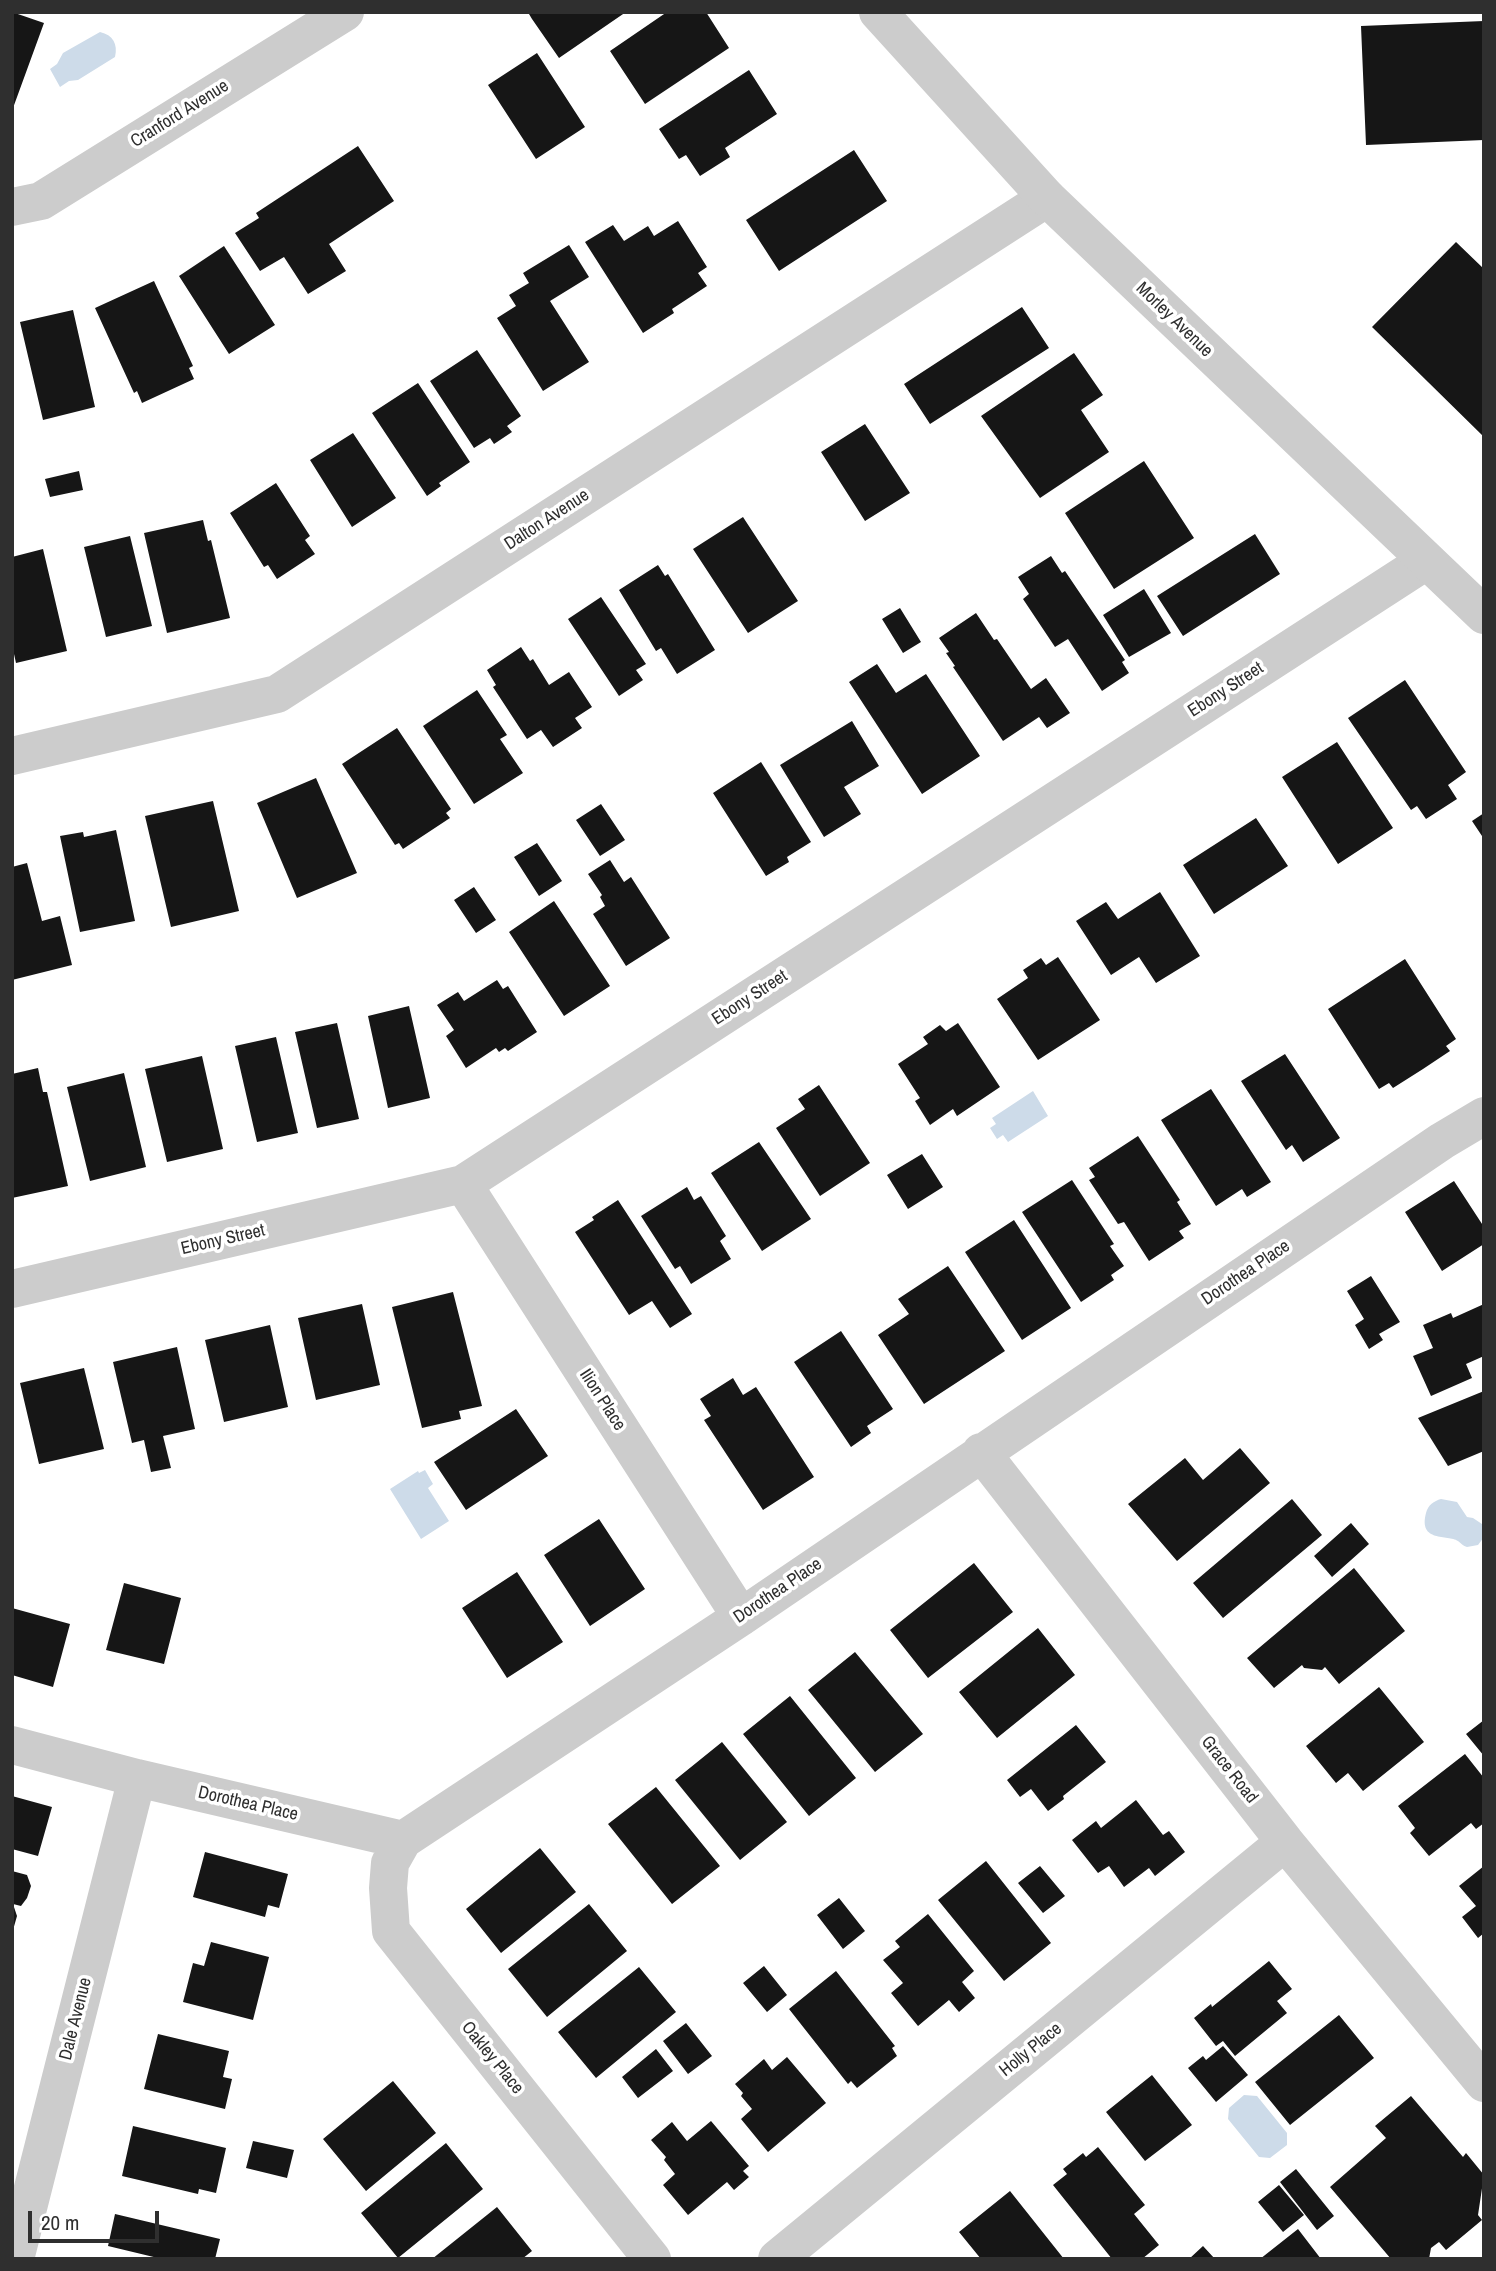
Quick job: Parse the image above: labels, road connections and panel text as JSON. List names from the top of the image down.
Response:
{
  "streets": {
    "street": [
      "Cranford Avenue",
      "Morley Avenue",
      "Dalton Avenue",
      "Ebony Street",
      "Dorothea Place",
      "Ilion Place",
      "Grace Road",
      "Dale Avenue",
      "Holly Place",
      "Oakley Place"
    ]
  },
  "crossings": [
    ["Morley Avenue", "Dalton Avenue"],
    ["Morley Avenue", "Ebony Street"],
    ["Ebony Street", "Ilion Place"],
    ["Dorothea Place", "Ilion Place"],
    ["Dorothea Place", "Grace Road"],
    ["Dorothea Place", "Dale Avenue"],
    ["Dorothea Place", "Oakley Place"],
    ["Grace Road", "Holly Place"]
  ],
  "scale_bar": "20 m"
}
